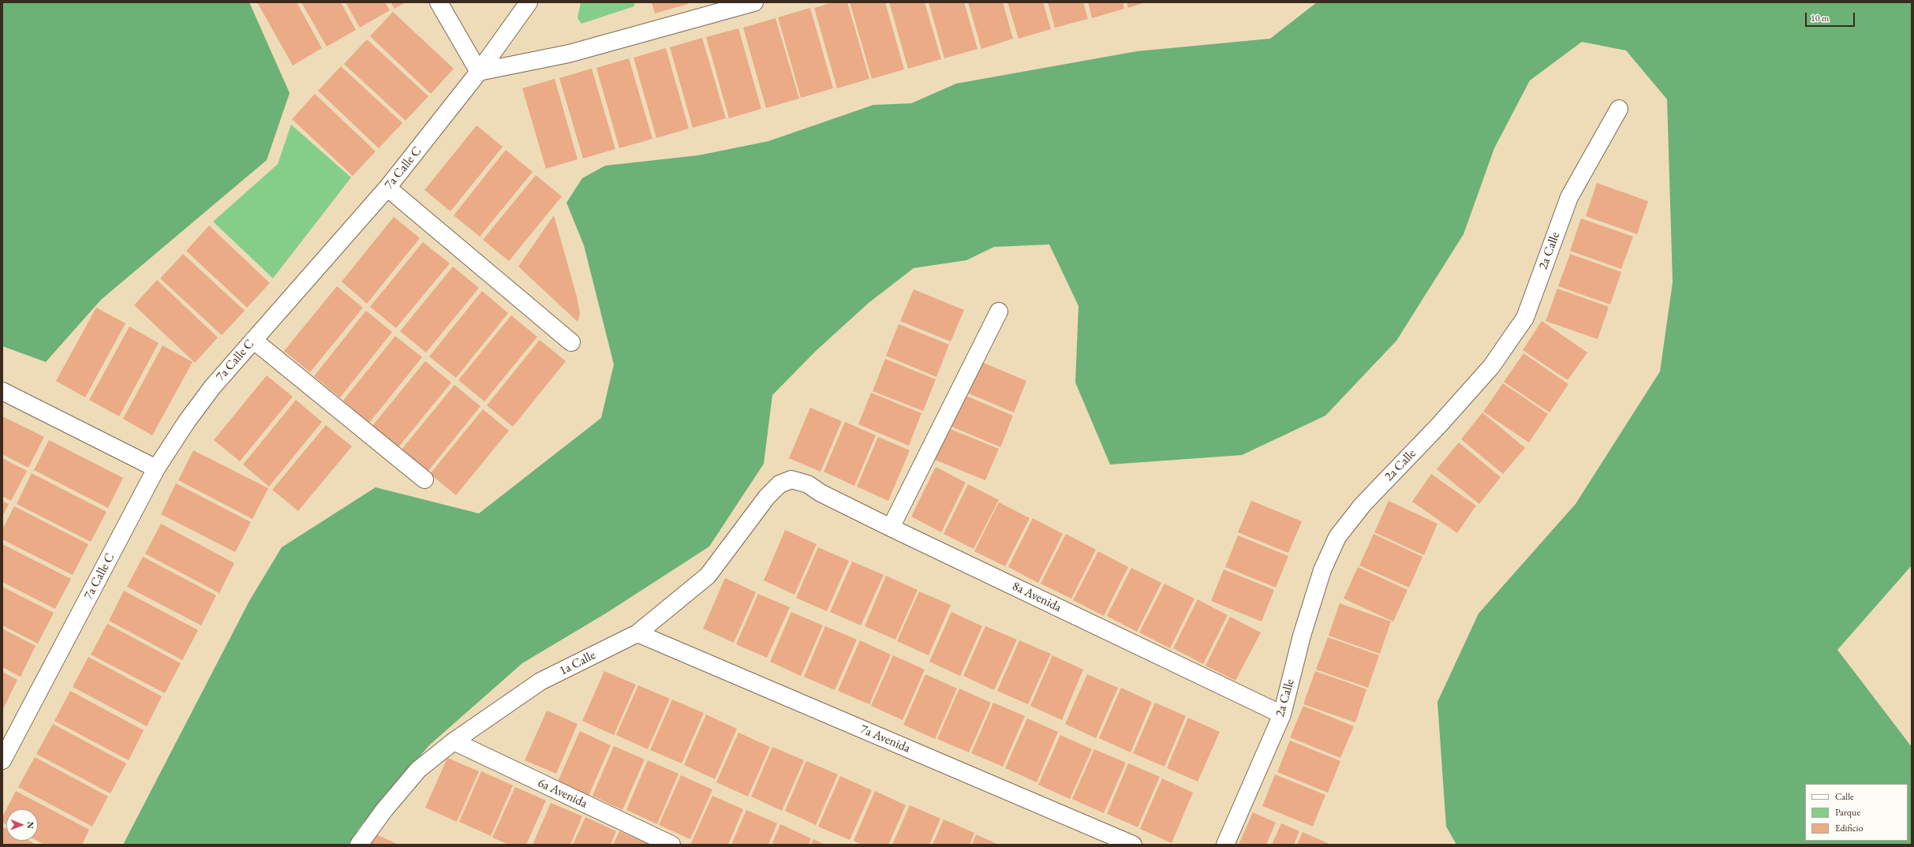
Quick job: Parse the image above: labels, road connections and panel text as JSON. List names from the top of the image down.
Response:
{
  "streets": {
    "street": [
      "7a Calle C",
      "2a Calle",
      "8a Avenida",
      "1a Calle",
      "7a Avenida",
      "6a Avenida"
    ]
  },
  "crossings": [
    ["2a Calle", "8a Avenida"],
    ["8a Avenida", "1a Calle"],
    ["1a Calle", "7a Avenida"],
    ["1a Calle", "6a Avenida"]
  ],
  "legend": ["Calle", "Parque", "Edificio"],
  "scale_bar": "10 m",
  "north": "right"
}
